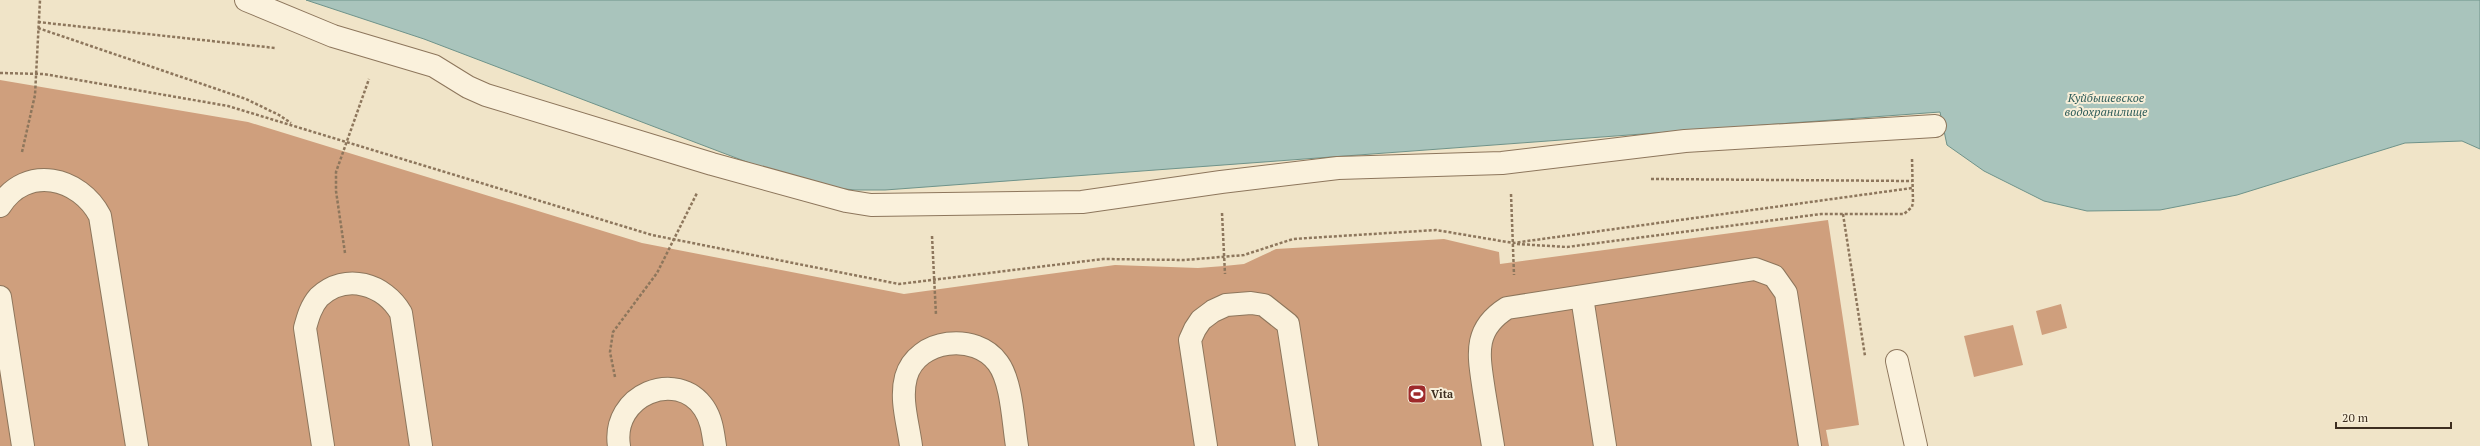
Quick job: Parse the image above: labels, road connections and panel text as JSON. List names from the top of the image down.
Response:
{
  "water": ["Куйбышевское водохранилище"],
  "places": {
    "sports": ["Vita"]
  },
  "scale_bar": "20 m"
}
